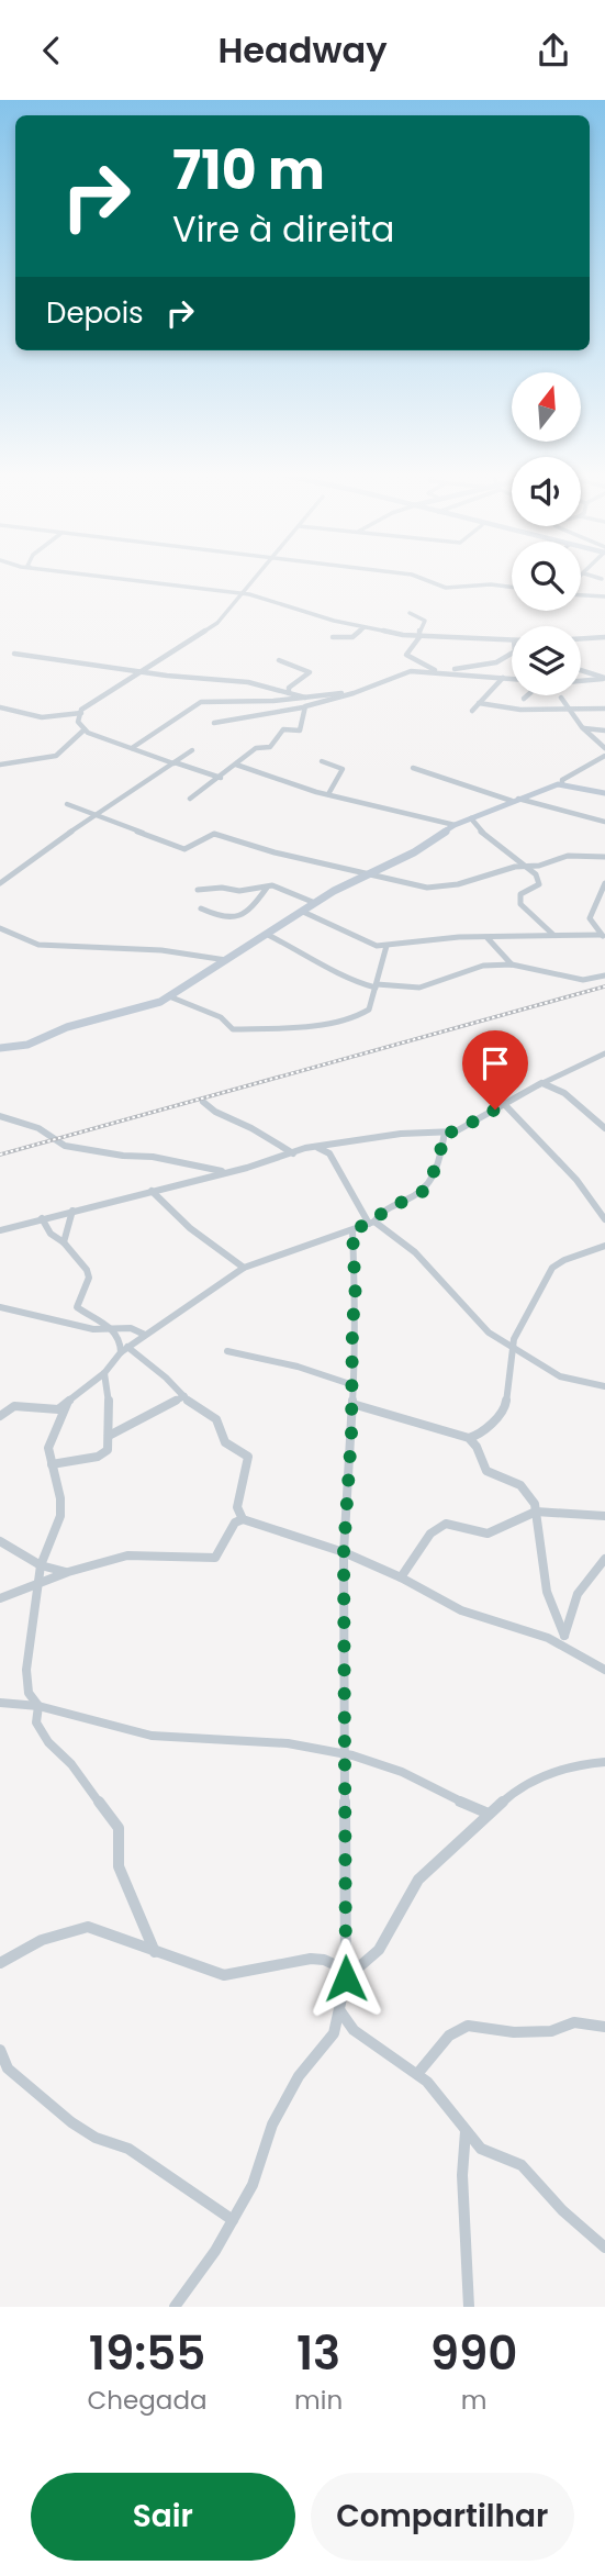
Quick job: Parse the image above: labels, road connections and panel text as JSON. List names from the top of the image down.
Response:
{
  "north": "top",
  "page": {
    "header": "Headway",
    "turn": ["710 m", "Vire à direita"],
    "then": "Depois",
    "eta": [
      "19:55",
      "Chegada",
      "13",
      "min",
      "990",
      "m"
    ],
    "buttons": ["Sair", "Compartilhar"]
  }
}
